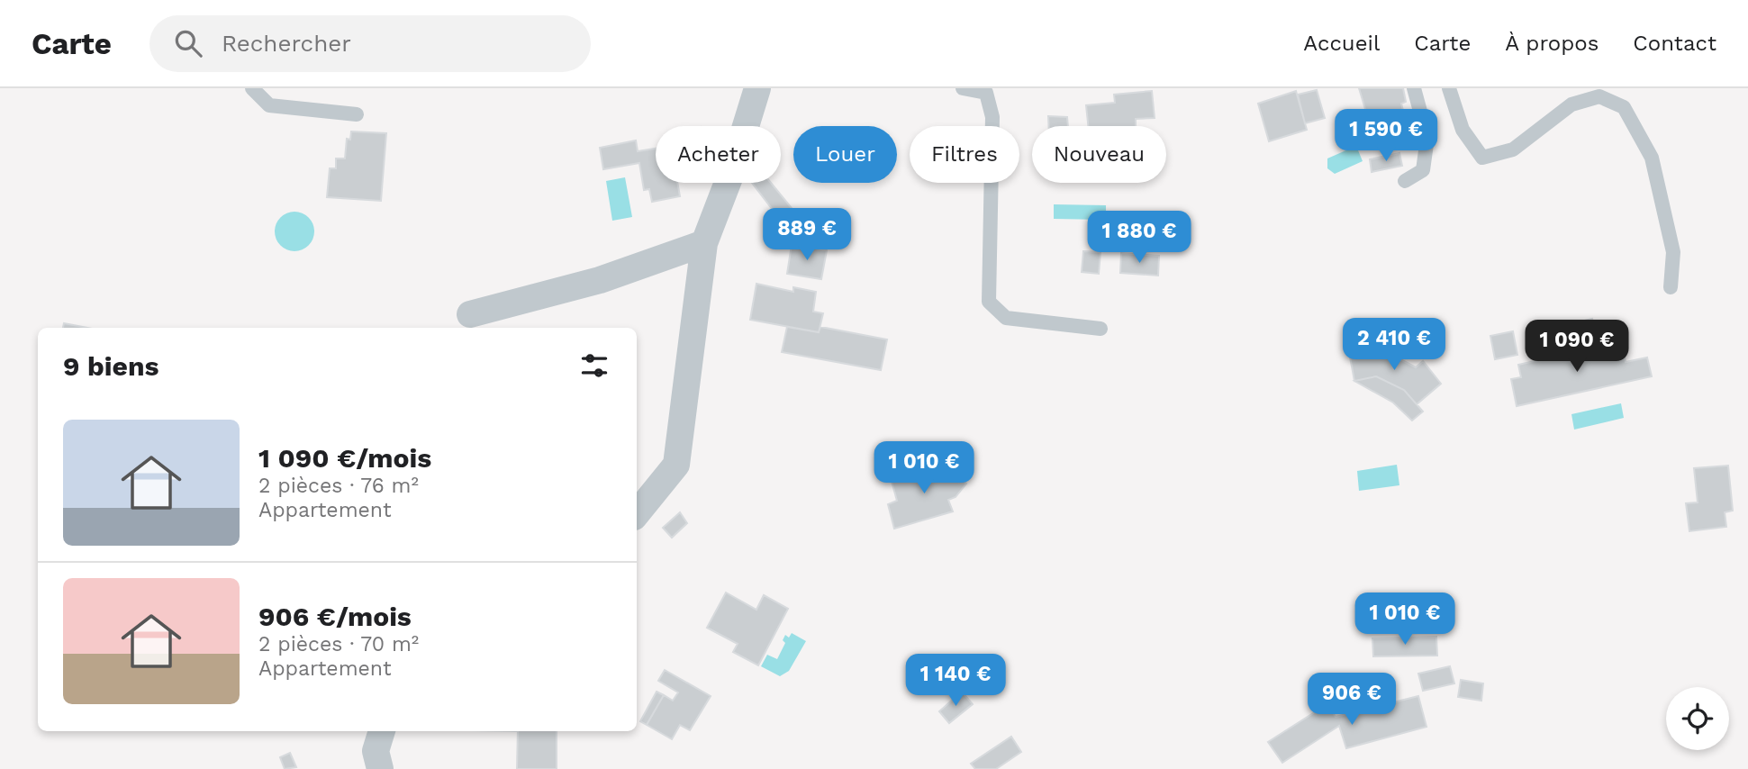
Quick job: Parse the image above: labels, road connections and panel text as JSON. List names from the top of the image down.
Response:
{
  "page": {
    "header": "Carte",
    "search": "Rechercher",
    "nav": [
      "Accueil",
      "Carte",
      "À propos",
      "Contact"
    ],
    "price": [
      "1 590 €",
      "889 €",
      "1 880 €",
      "2 410 €",
      "1 090 €",
      "1 010 €",
      "1 010 €",
      "1 140 €",
      "906 €"
    ],
    "chip": [
      "Acheter",
      "Louer",
      "Filtres",
      "Nouveau"
    ],
    "heading": "9 biens",
    "list": [
      {
        "name": "1 090 €/mois",
        "note": "2 pièces · 76 m² · Appartement"
      },
      {
        "name": "906 €/mois",
        "note": "2 pièces · 70 m² · Appartement"
      }
    ]
  }
}
